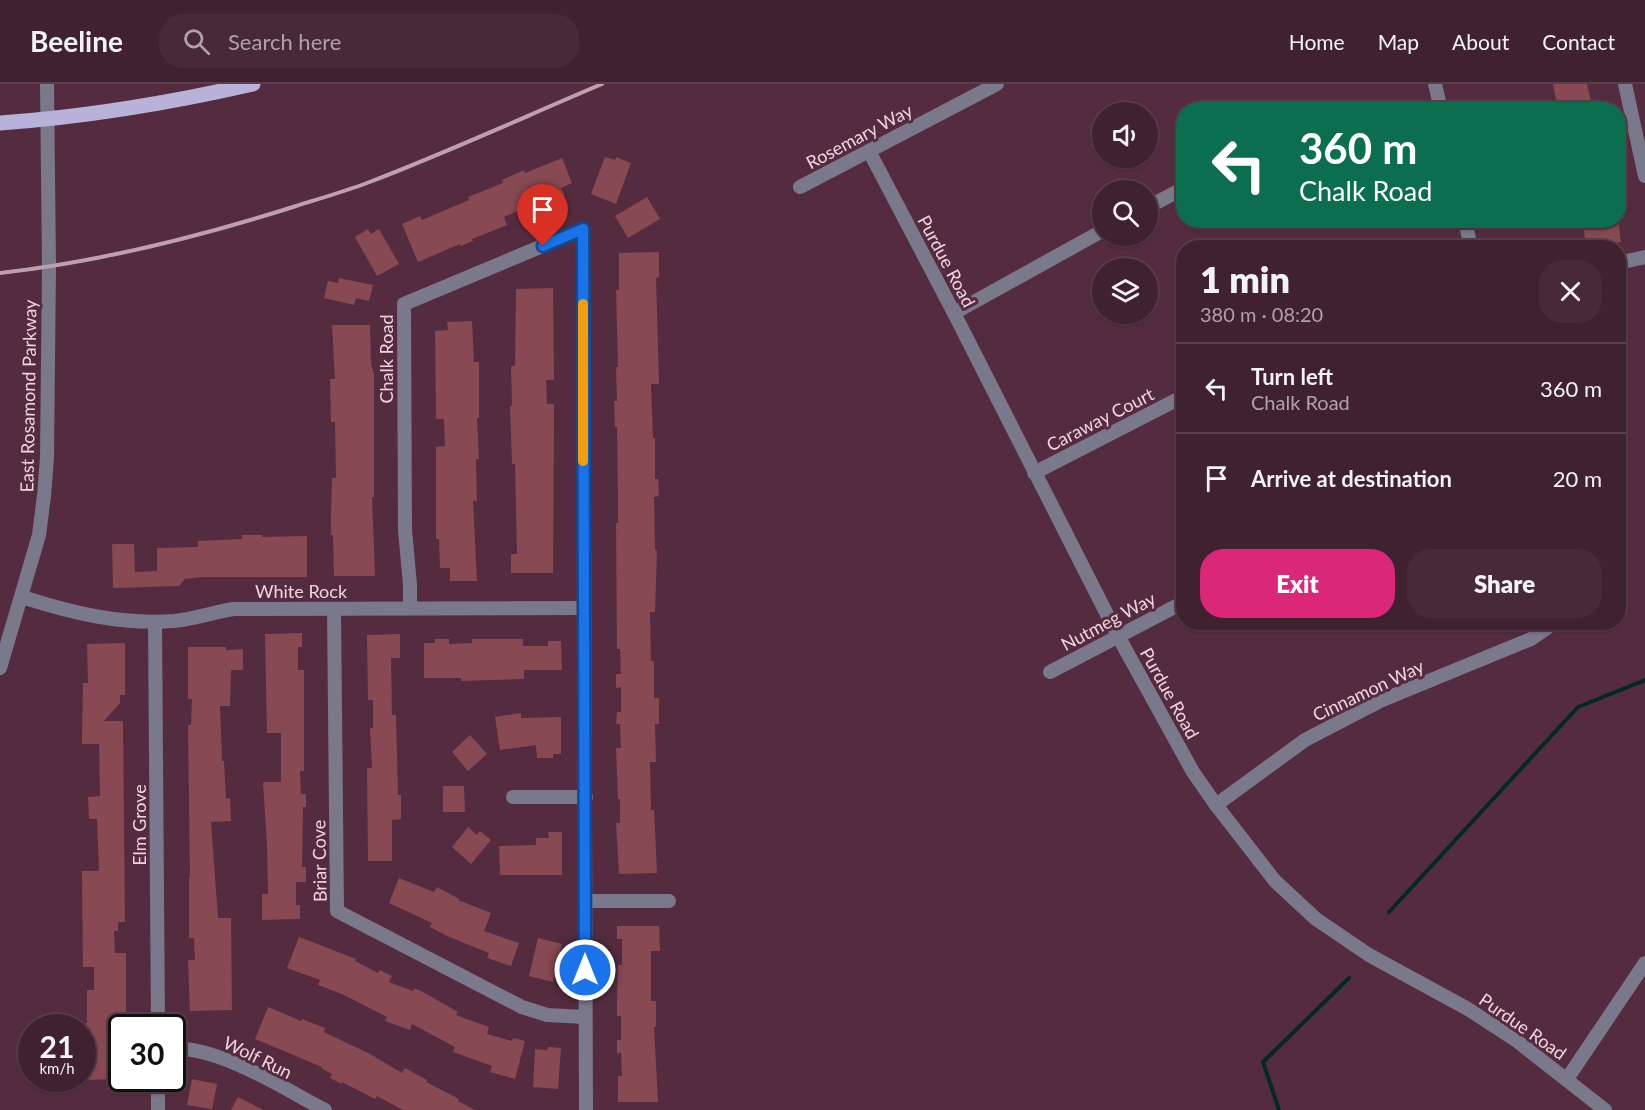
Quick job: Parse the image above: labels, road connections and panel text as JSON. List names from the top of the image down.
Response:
{
  "streets": {
    "street": [
      "Rosemary Way",
      "Purdue Road",
      "Chalk Road",
      "East Rosamond Parkway",
      "Caraway Court",
      "White Rock",
      "Nutmeg Way",
      "Cinnamon Way",
      "Elm Grove",
      "Briar Cove",
      "Wolf Run"
    ]
  },
  "crossings": [
    ["Rosemary Way", "Purdue Road"],
    ["Purdue Road", "Caraway Court"],
    ["Purdue Road", "Nutmeg Way"],
    ["Purdue Road", "Cinnamon Way"],
    ["Chalk Road", "White Rock"],
    ["East Rosamond Parkway", "White Rock"],
    ["White Rock", "Elm Grove"],
    ["White Rock", "Briar Cove"]
  ],
  "page": {
    "header": "Beeline",
    "search": "Search here",
    "nav": [
      "Home",
      "Map",
      "About",
      "Contact"
    ],
    "turn": ["360 m", "Chalk Road"],
    "heading": ["1 min", "380 m · 08:20"],
    "list": [
      {
        "name": "Turn left",
        "note": "Chalk Road",
        "value": "360 m"
      },
      {
        "name": "Arrive at destination",
        "value": "20 m"
      }
    ],
    "buttons": ["Exit", "Share"],
    "speed": "21 km/h",
    "limit": "30"
  }
}
